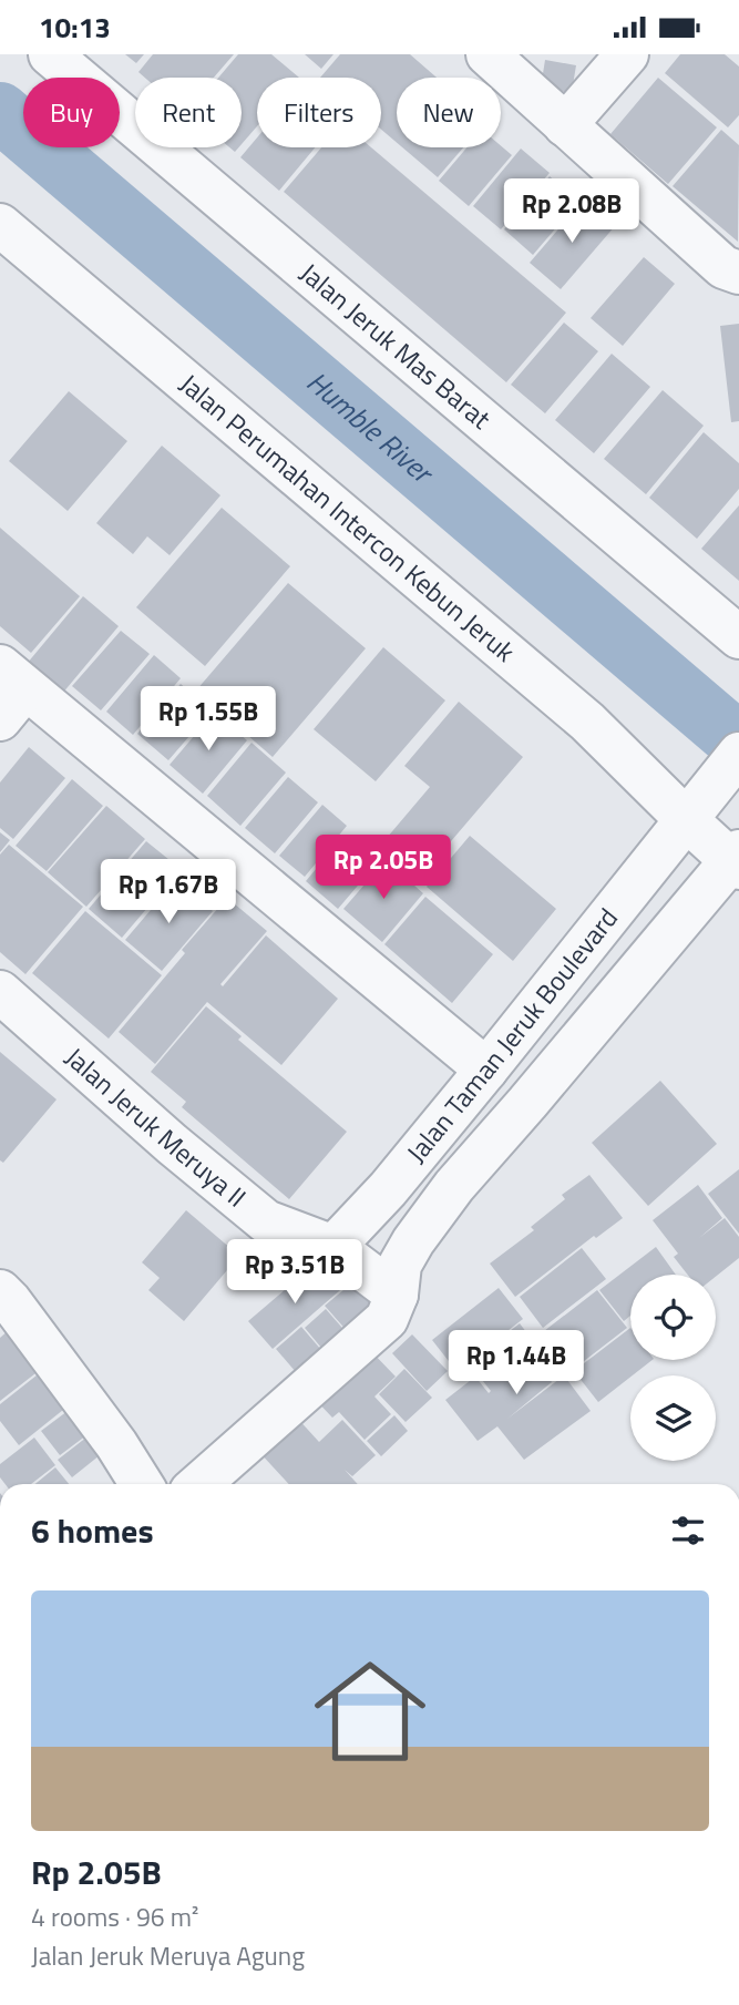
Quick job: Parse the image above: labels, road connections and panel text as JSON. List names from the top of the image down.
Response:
{
  "streets": {
    "street": [
      "Jalan Jeruk Mas Barat",
      "Jalan Perumahan Intercon Kebun Jeruk",
      "Jalan Taman Jeruk Boulevard",
      "Jalan Jeruk Meruya II"
    ]
  },
  "crossings": [
    ["Jalan Perumahan Intercon Kebun Jeruk", "Jalan Taman Jeruk Boulevard"],
    ["Jalan Taman Jeruk Boulevard", "Jalan Jeruk Meruya II"]
  ],
  "water": ["Humble River"],
  "page": {
    "status": "10:13",
    "chip": [
      "Buy",
      "Rent",
      "Filters",
      "New"
    ],
    "price": [
      "Rp 2.08B",
      "Rp 1.55B",
      "Rp 2.05B",
      "Rp 1.67B",
      "Rp 3.51B",
      "Rp 1.44B"
    ],
    "heading": "6 homes",
    "list": [
      {
        "name": "Rp 2.05B",
        "note": "4 rooms · 96 m² · Jalan Jeruk Meruya Agung"
      }
    ]
  }
}
